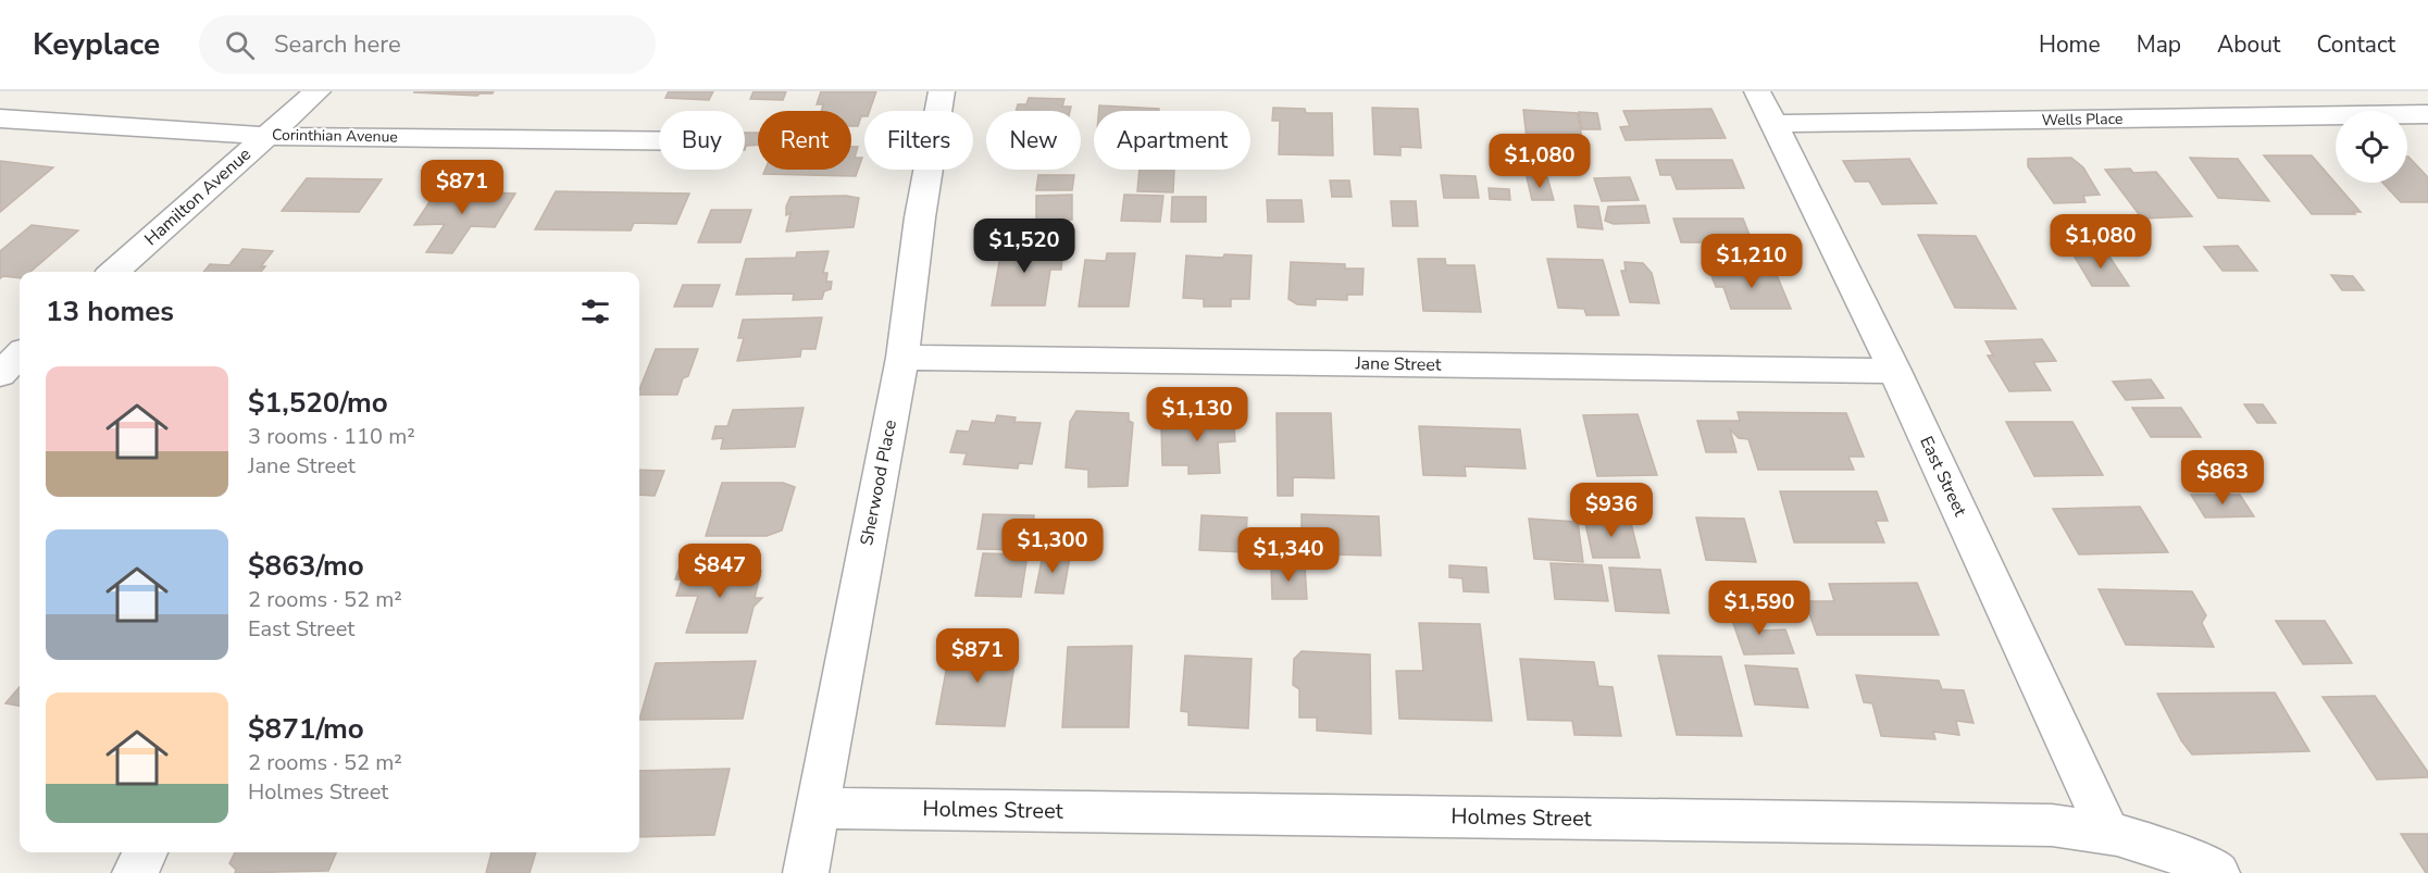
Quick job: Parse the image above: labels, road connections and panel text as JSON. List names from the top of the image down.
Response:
{
  "streets": {
    "street": [
      "Wells Place",
      "Corinthian Avenue",
      "Hamilton Avenue",
      "Jane Street",
      "East Street",
      "Sherwood Place",
      "Holmes Street"
    ]
  },
  "crossings": [
    ["Wells Place", "East Street"],
    ["Corinthian Avenue", "Hamilton Avenue"],
    ["Jane Street", "East Street"],
    ["Jane Street", "Sherwood Place"],
    ["East Street", "Holmes Street"],
    ["Sherwood Place", "Holmes Street"]
  ],
  "page": {
    "header": "Keyplace",
    "search": "Search here",
    "nav": [
      "Home",
      "Map",
      "About",
      "Contact"
    ],
    "chip": [
      "Buy",
      "Rent",
      "Filters",
      "New",
      "Apartment"
    ],
    "price": [
      "$1,080",
      "$871",
      "$1,080",
      "$1,520",
      "$1,210",
      "$1,130",
      "$863",
      "$936",
      "$1,300",
      "$1,340",
      "$847",
      "$1,590",
      "$871"
    ],
    "heading": "13 homes",
    "list": [
      {
        "name": "$1,520/mo",
        "note": "3 rooms · 110 m² · Jane Street"
      },
      {
        "name": "$863/mo",
        "note": "2 rooms · 52 m² · East Street"
      },
      {
        "name": "$871/mo",
        "note": "2 rooms · 52 m² · Holmes Street"
      }
    ]
  }
}
